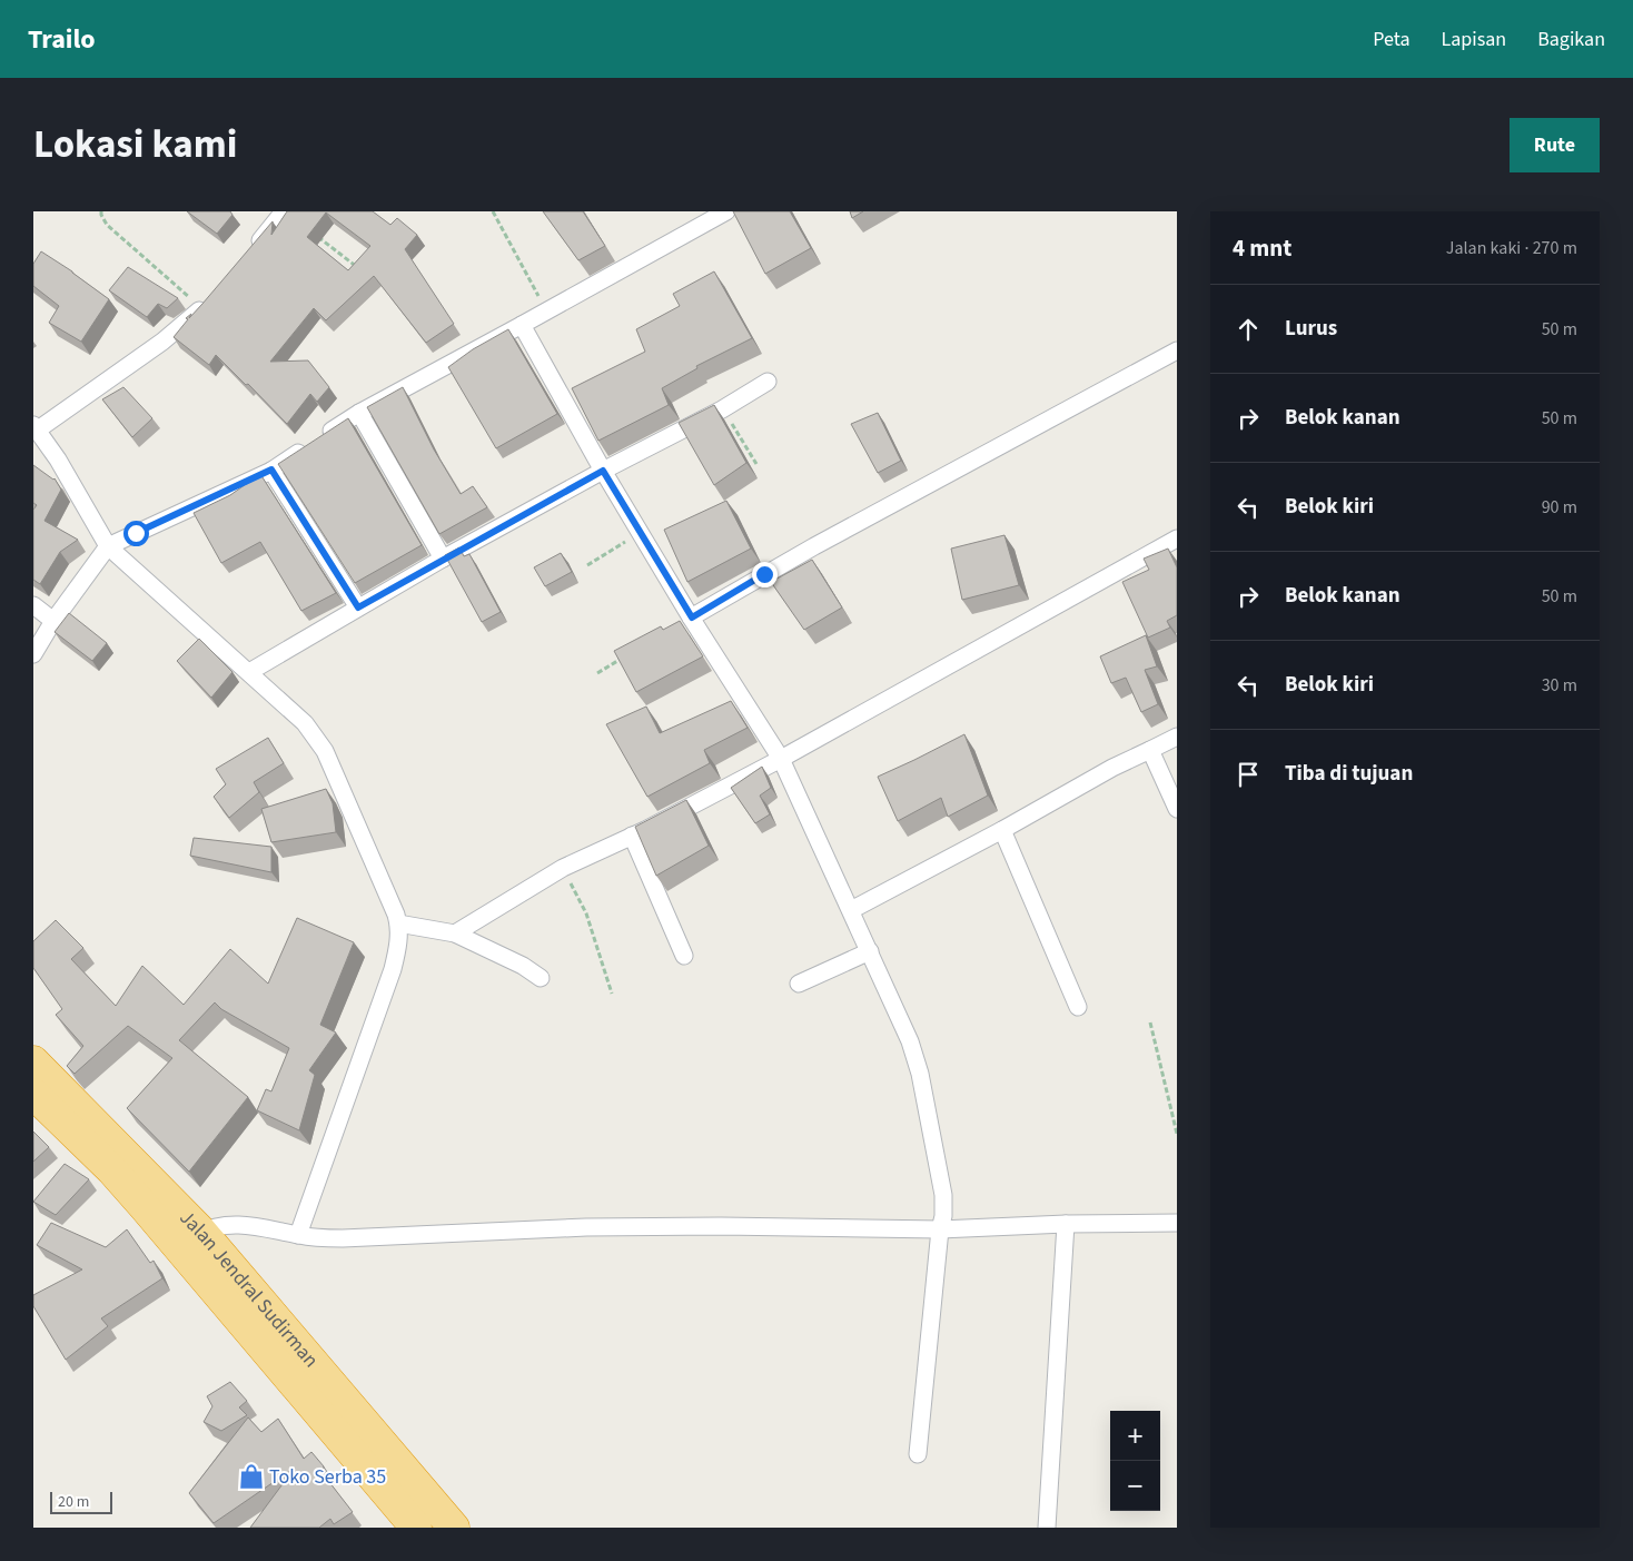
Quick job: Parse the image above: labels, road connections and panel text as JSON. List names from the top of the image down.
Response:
{
  "streets": {
    "highway": ["Jalan Jendral Sudirman"]
  },
  "places": {
    "shop": ["Toko Serba 35"]
  },
  "scale_bar": "20 m",
  "page": {
    "header": "Trailo",
    "nav": ["Peta", "Lapisan", "Bagikan"],
    "title": "Lokasi kami",
    "buttons": "Rute",
    "heading": ["4 mnt", "Jalan kaki · 270 m"],
    "list": [
      ["Lurus", "50 m"],
      ["Belok kanan", "50 m"],
      ["Belok kiri", "90 m"],
      ["Belok kanan", "50 m"],
      ["Belok kiri", "30 m"],
      "Tiba di tujuan"
    ],
    "map_buttons": ["+", "−"],
    "scale": "20 m"
  }
}
